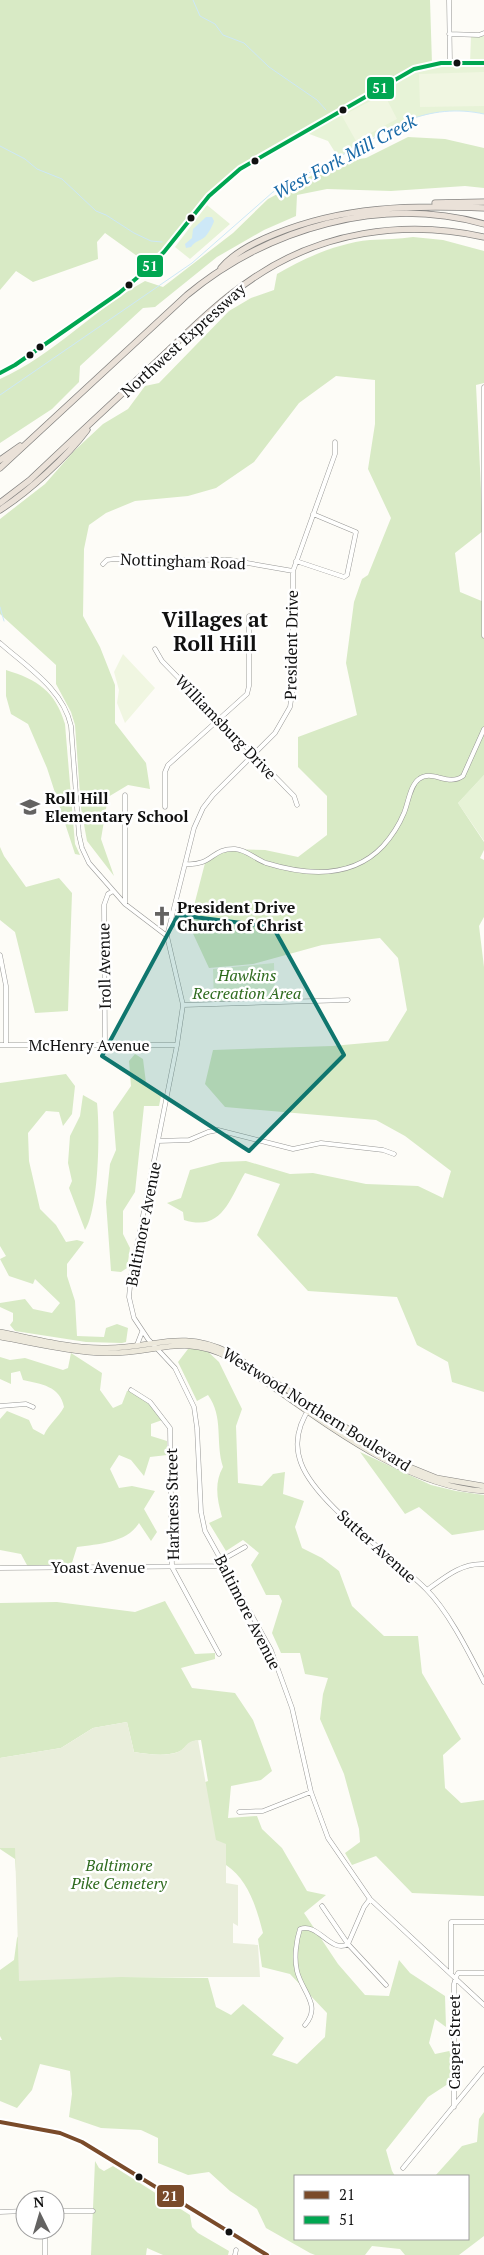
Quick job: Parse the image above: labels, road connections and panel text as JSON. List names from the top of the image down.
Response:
{
  "streets": {
    "highway": ["Northwest Expressway"],
    "main road": ["Westwood Northern Boulevard"],
    "street": [
      "Nottingham Road",
      "President Drive",
      "Williamsburg Drive",
      "Iroll Avenue",
      "McHenry Avenue",
      "Baltimore Avenue",
      "Harkness Street",
      "Sutter Avenue",
      "Yoast Avenue",
      "Casper Street"
    ]
  },
  "crossings": [
    ["Nottingham Road", "President Drive"],
    ["President Drive", "Williamsburg Drive"],
    ["President Drive", "Baltimore Avenue"],
    ["Iroll Avenue", "McHenry Avenue"],
    ["McHenry Avenue", "Baltimore Avenue"],
    ["Baltimore Avenue", "Westwood Northern Boulevard"],
    ["Baltimore Avenue", "Yoast Avenue"],
    ["Baltimore Avenue", "Casper Street"],
    ["Westwood Northern Boulevard", "Sutter Avenue"],
    ["Harkness Street", "Yoast Avenue"]
  ],
  "districts": ["Villages at Roll Hill"],
  "water": ["West Fork Mill Creek"],
  "parks": ["Hawkins Recreation Area", "Baltimore Pike Cemetery"],
  "places": {
    "school or university": ["Roll Hill Elementary School"],
    "church": ["President Drive Church of Christ"]
  },
  "lines": ["transit line 51", "transit line 21"],
  "legend": ["21", "51"],
  "north": "top"
}
